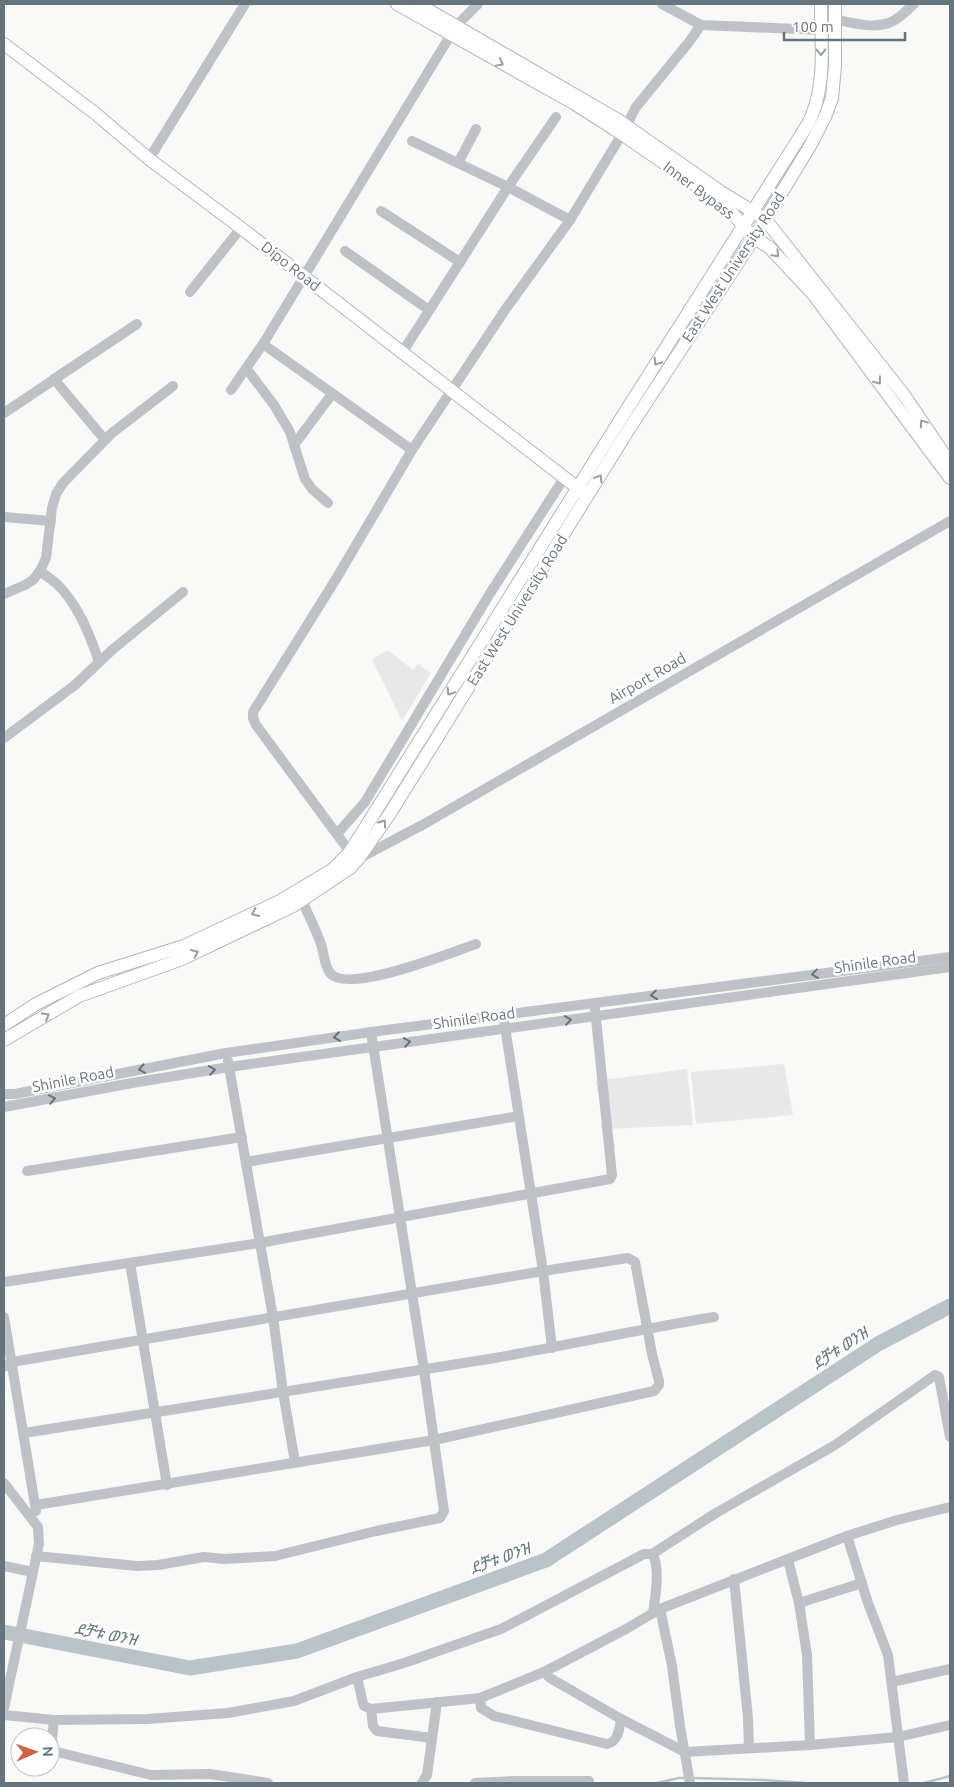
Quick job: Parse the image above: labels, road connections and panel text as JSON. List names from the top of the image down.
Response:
{
  "streets": {
    "main road": ["Inner Bypass", "Dipo Road", "East West University Road"],
    "street": ["Airport Road", "Shinile Road"]
  },
  "crossings": [
    ["Inner Bypass", "East West University Road"],
    ["Dipo Road", "East West University Road"],
    ["East West University Road", "Airport Road"]
  ],
  "water": ["ደቻቱ ወንዝ"],
  "scale_bar": "100 m",
  "north": "right"
}
